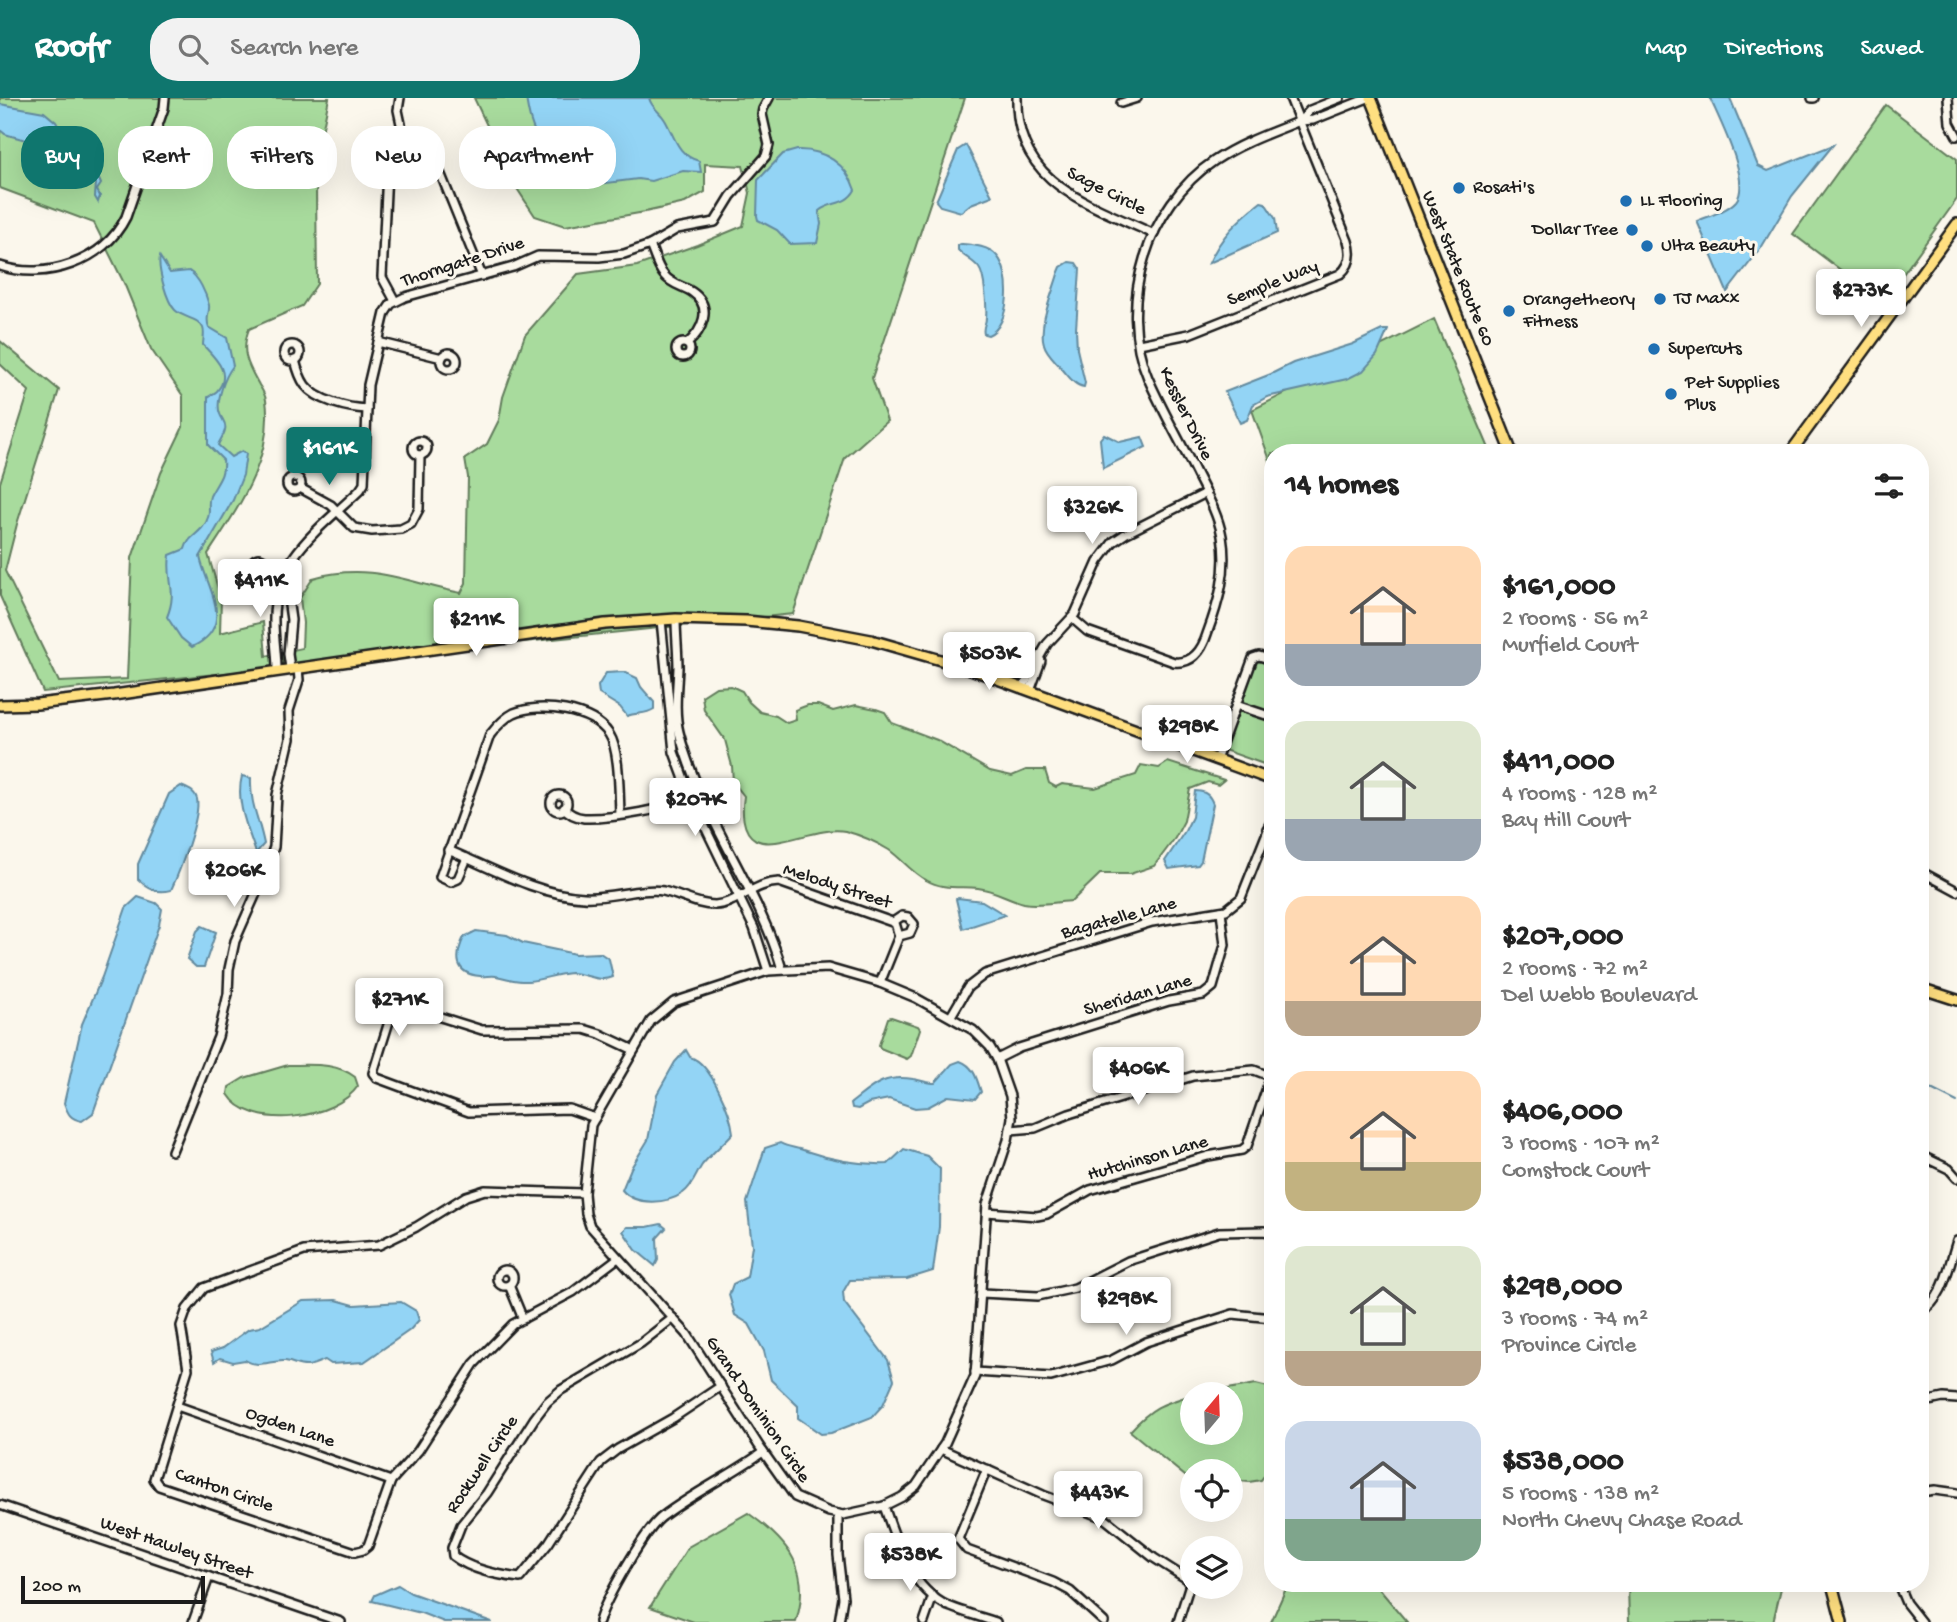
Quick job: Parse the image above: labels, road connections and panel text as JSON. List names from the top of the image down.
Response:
{
  "streets": {
    "main road": ["West State Route 60"],
    "street": [
      "Sage Circle",
      "Thorngate Drive",
      "Semple Way",
      "Kessler Drive",
      "Melody Street",
      "Bagatelle Lane",
      "Sheridan Lane",
      "Hutchinson Lane",
      "Grand Dominion Circle",
      "Ogden Lane",
      "Rockwell Circle",
      "Canton Circle",
      "West Hawley Street"
    ]
  },
  "crossings": [
    ["Sage Circle", "Kessler Drive"],
    ["West State Route 60", "Kessler Drive"],
    ["Semple Way", "Kessler Drive"],
    ["Melody Street", "Grand Dominion Circle"],
    ["Bagatelle Lane", "Sheridan Lane"],
    ["Bagatelle Lane", "Grand Dominion Circle"],
    ["Sheridan Lane", "Grand Dominion Circle"],
    ["Hutchinson Lane", "Grand Dominion Circle"],
    ["Grand Dominion Circle", "Rockwell Circle"],
    ["Grand Dominion Circle", "Canton Circle"],
    ["Ogden Lane", "Canton Circle"]
  ],
  "places": [
    "Rosati's",
    "LL Flooring",
    "Dollar Tree",
    "Ulta Beauty",
    "TJ Maxx",
    "Orangetheory Fitness",
    "Supercuts",
    "Pet Supplies Plus"
  ],
  "scale_bar": "200 m",
  "north": "top",
  "page": {
    "header": "Roofr",
    "search": "Search here",
    "nav": ["Map", "Directions", "Saved"],
    "chip": [
      "Buy",
      "Rent",
      "Filters",
      "New",
      "Apartment"
    ],
    "price": [
      "$273K",
      "$161K",
      "$326K",
      "$411K",
      "$211K",
      "$503K",
      "$298K",
      "$207K",
      "$206K",
      "$271K",
      "$406K",
      "$298K",
      "$443K",
      "$538K"
    ],
    "heading": "14 homes",
    "list": [
      {
        "name": "$161,000",
        "note": "2 rooms · 56 m² · Murfield Court"
      },
      {
        "name": "$411,000",
        "note": "4 rooms · 128 m² · Bay Hill Court"
      },
      {
        "name": "$207,000",
        "note": "2 rooms · 72 m² · Del Webb Boulevard"
      },
      {
        "name": "$406,000",
        "note": "3 rooms · 107 m² · Comstock Court"
      },
      {
        "name": "$298,000",
        "note": "3 rooms · 74 m² · Province Circle"
      },
      {
        "name": "$538,000",
        "note": "5 rooms · 138 m² · North Chevy Chase Road"
      }
    ],
    "scale": "200 m"
  }
}
